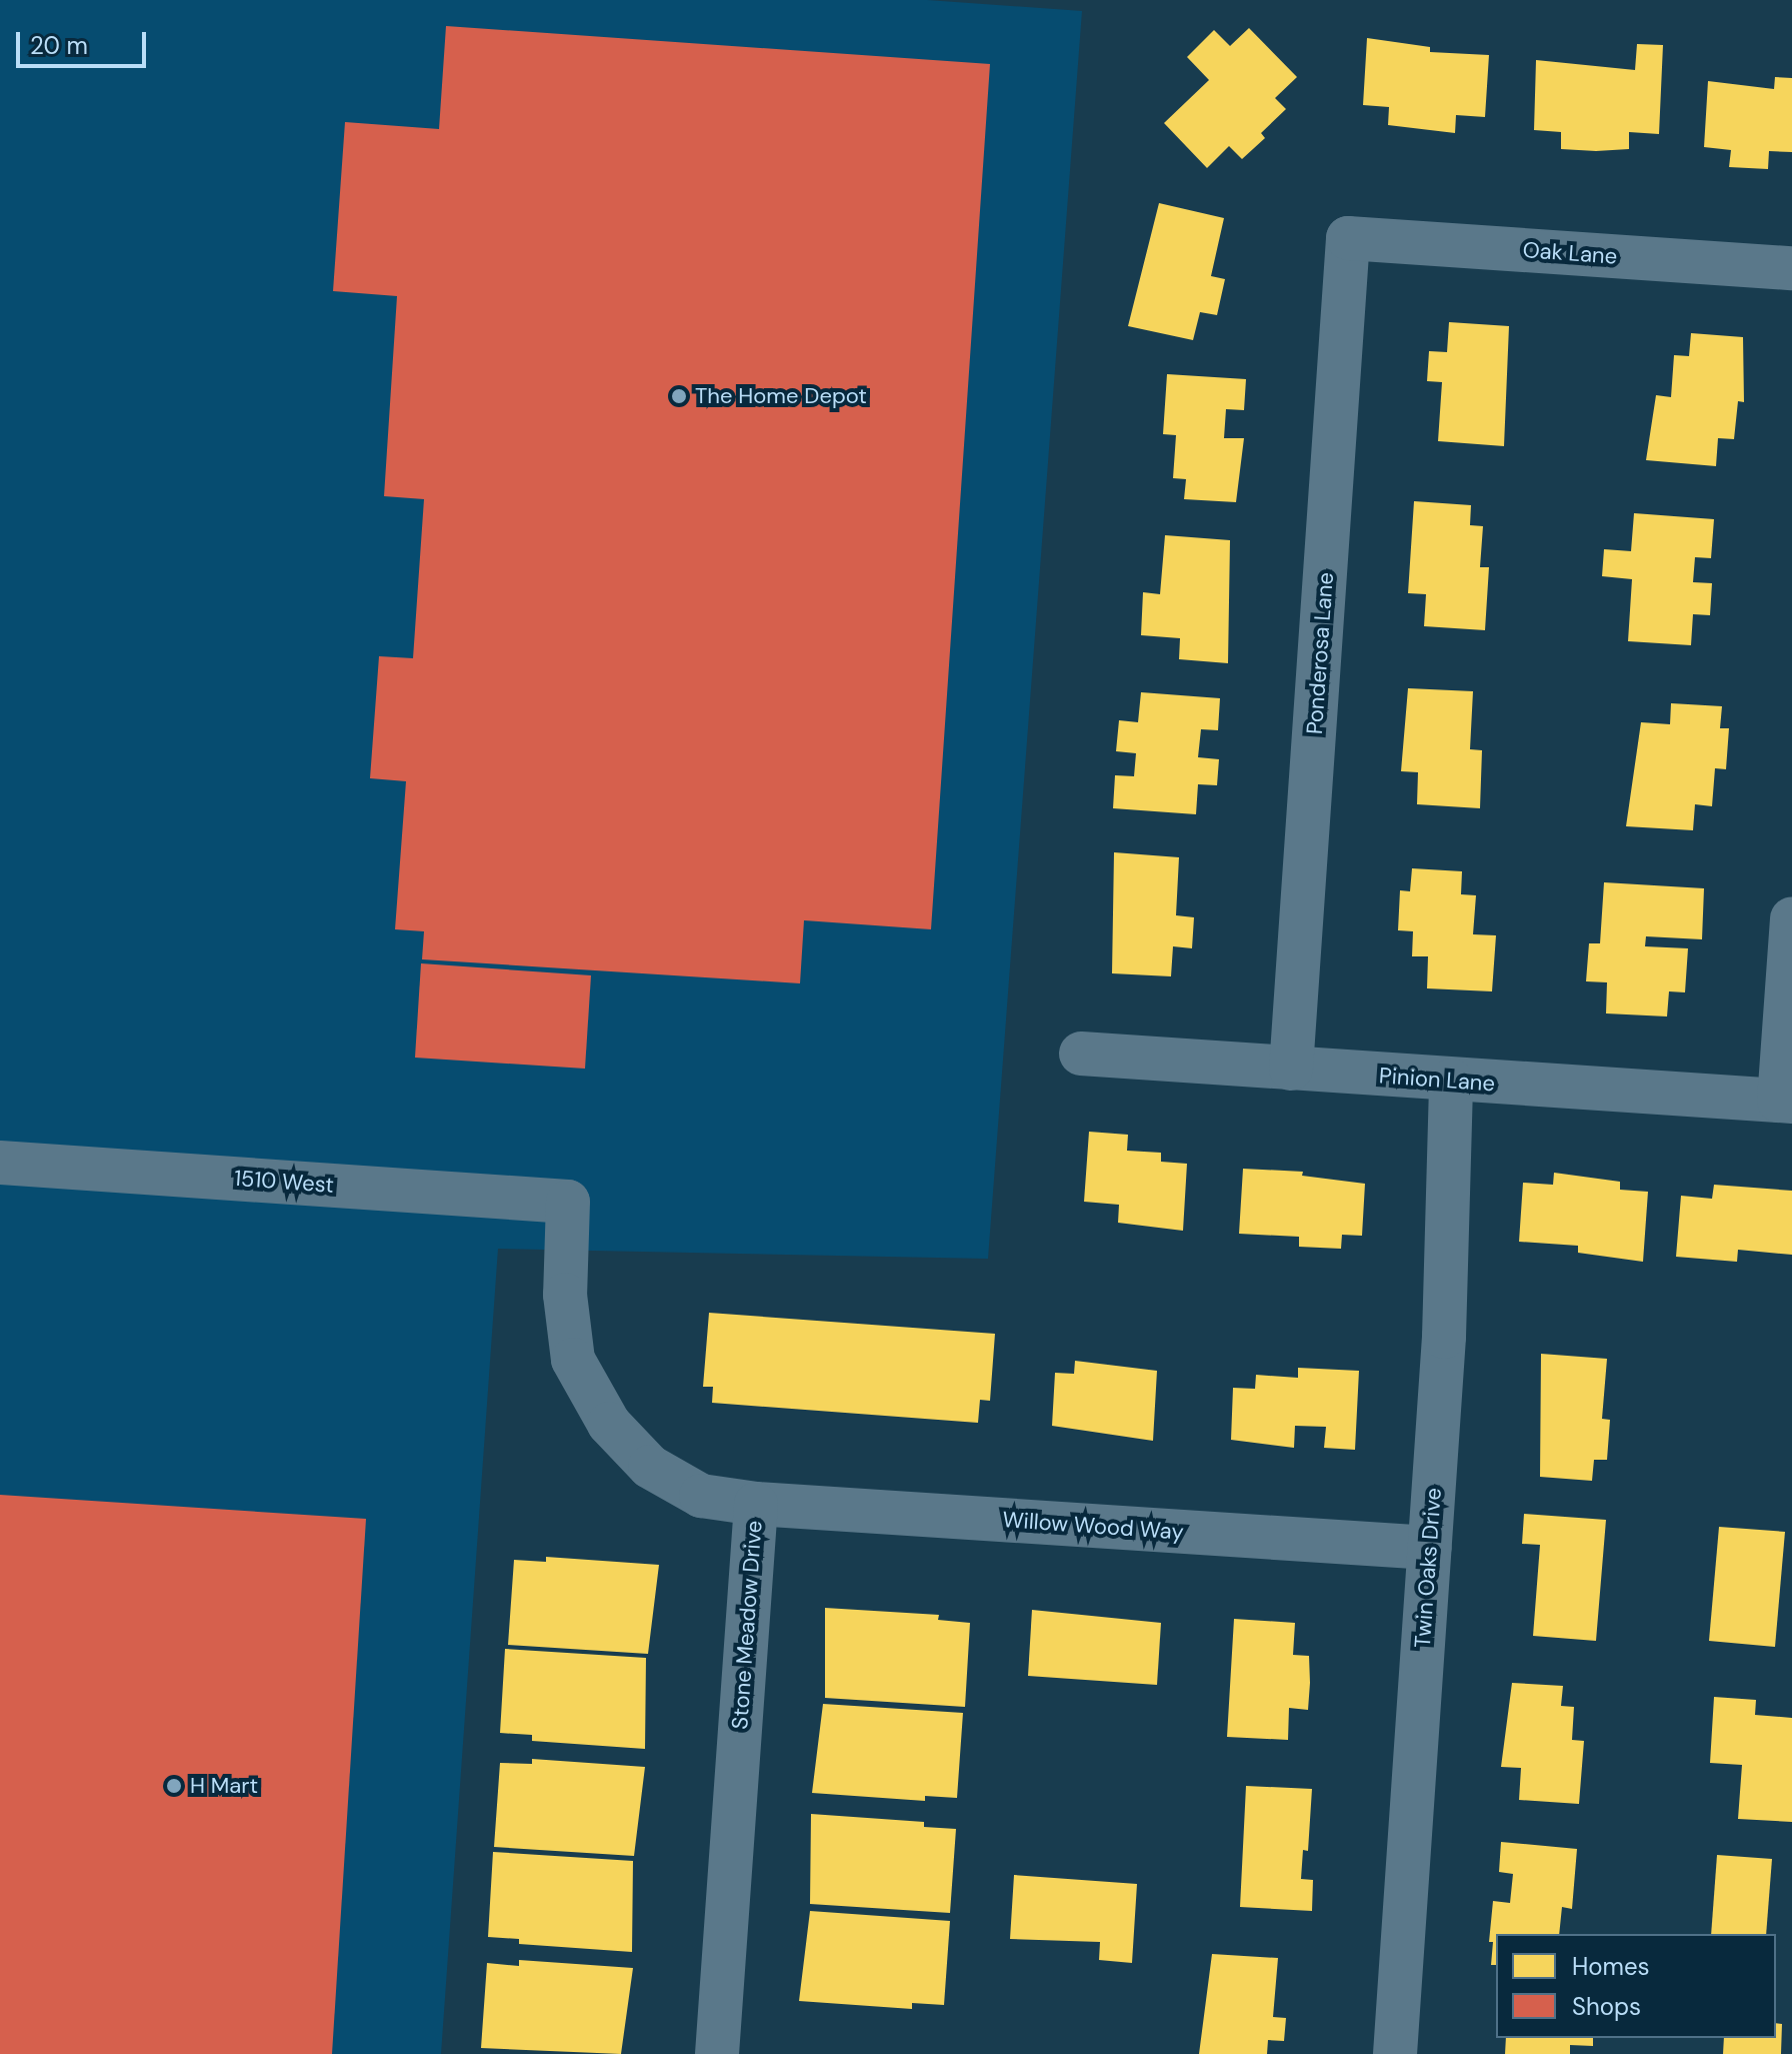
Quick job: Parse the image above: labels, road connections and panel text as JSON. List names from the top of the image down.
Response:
{
  "streets": {
    "street": [
      "Oak Lane",
      "Ponderosa Lane",
      "Pinion Lane",
      "1510 West",
      "Willow Wood Way",
      "Twin Oaks Drive",
      "Stone Meadow Drive"
    ]
  },
  "crossings": [
    ["Oak Lane", "Ponderosa Lane"],
    ["Ponderosa Lane", "Pinion Lane"],
    ["Pinion Lane", "Twin Oaks Drive"],
    ["1510 West", "Stone Meadow Drive"],
    ["Willow Wood Way", "Twin Oaks Drive"],
    ["Willow Wood Way", "Stone Meadow Drive"]
  ],
  "places": ["The Home Depot", "H Mart"],
  "legend": ["Homes", "Shops"],
  "scale_bar": "20 m"
}
